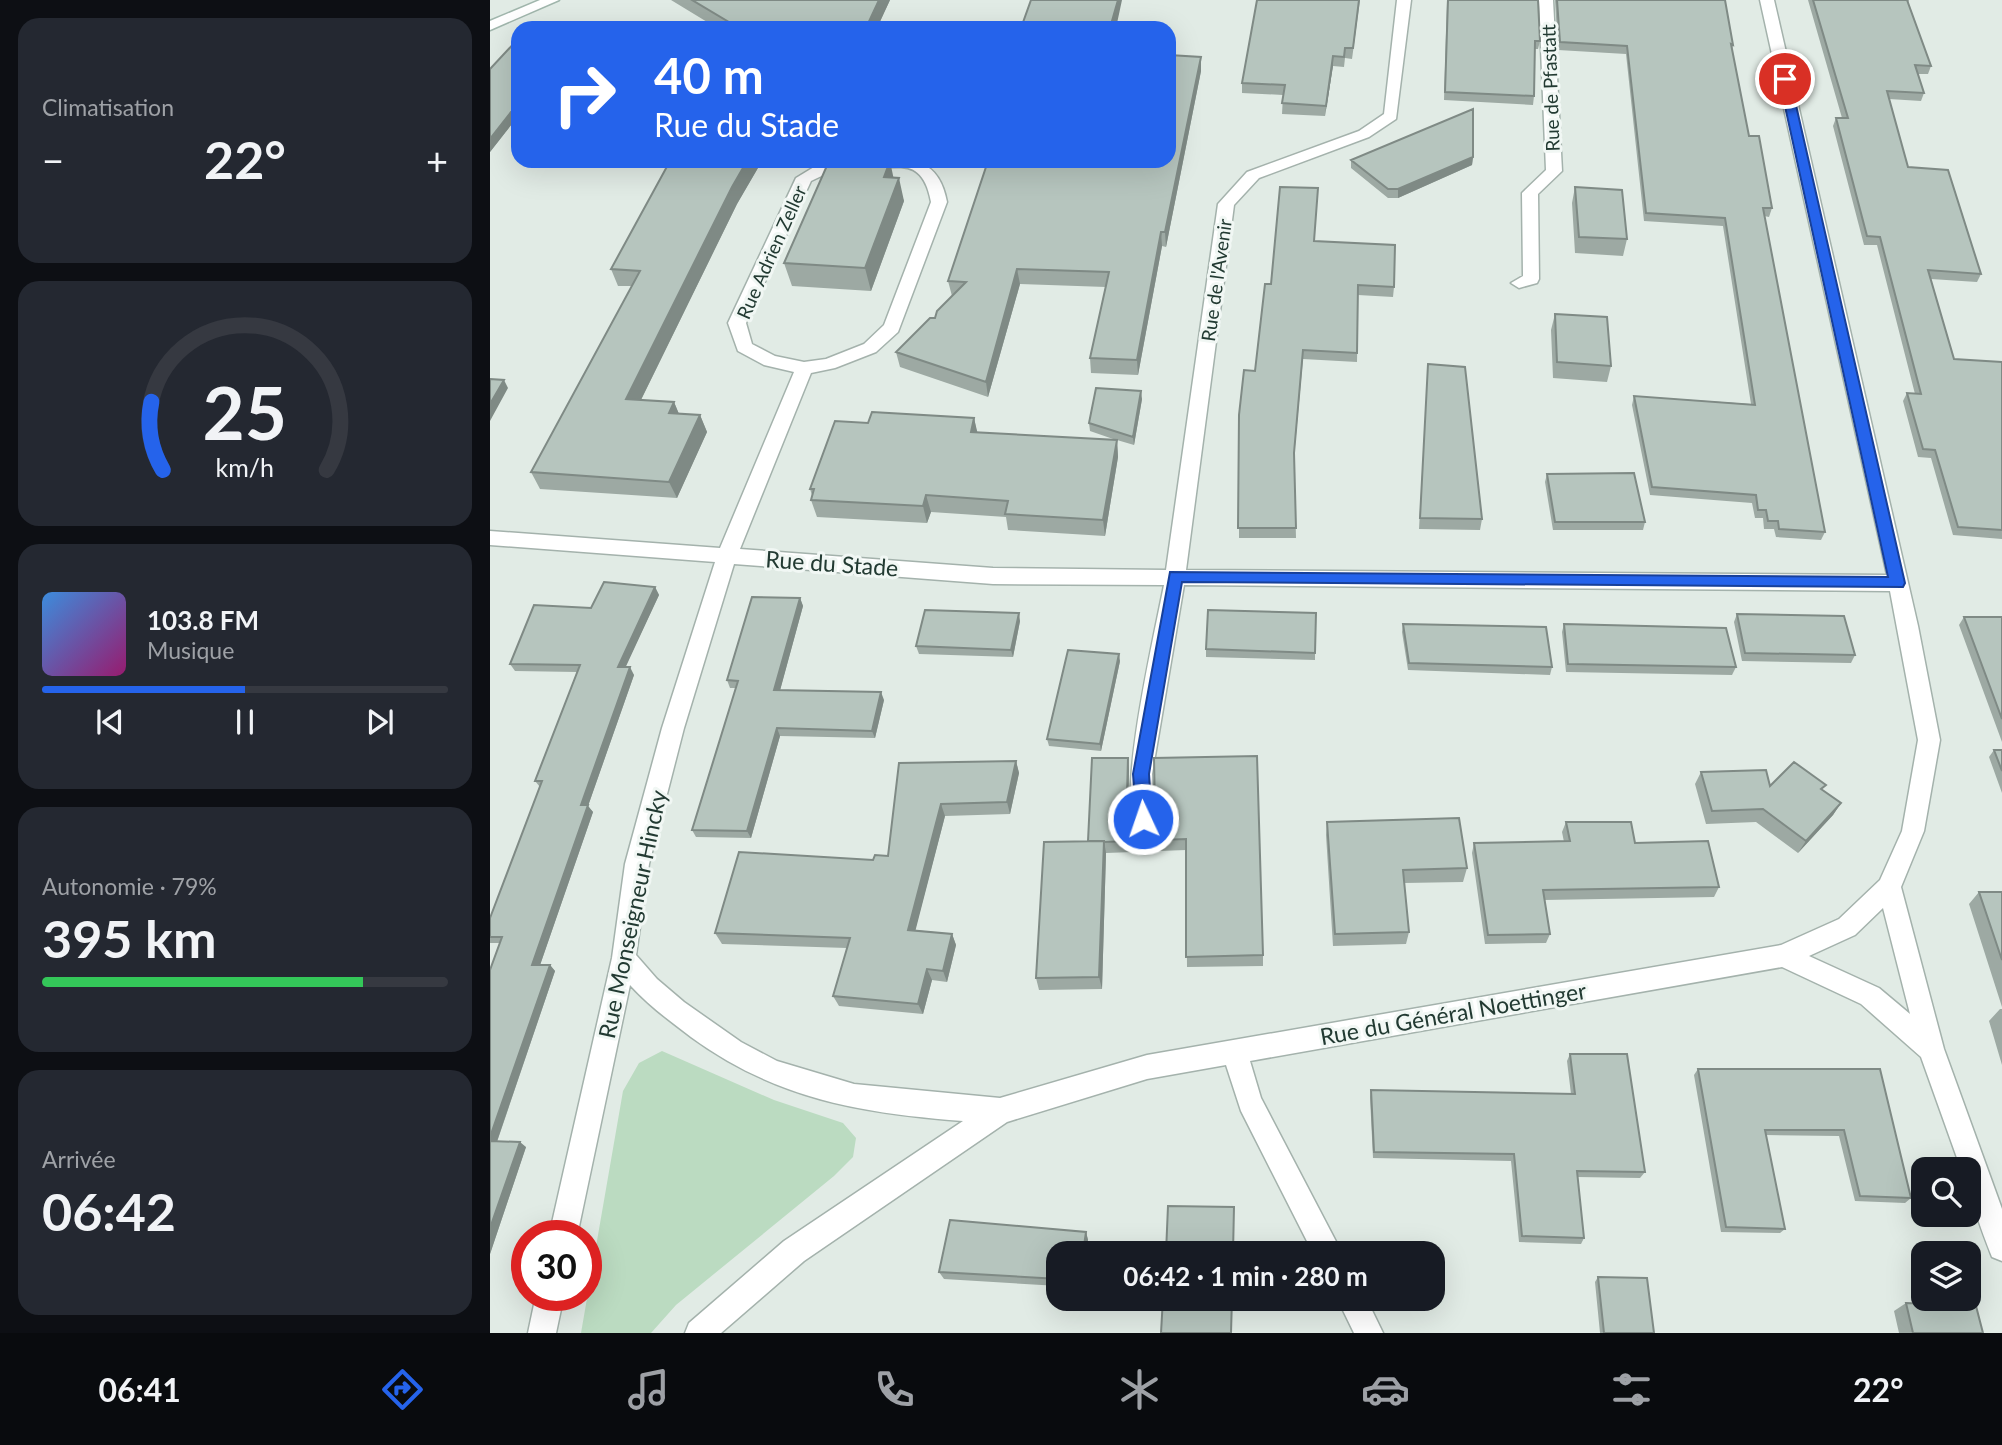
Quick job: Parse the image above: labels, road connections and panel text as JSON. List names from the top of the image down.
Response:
{
  "streets": {
    "street": [
      "Rue de Pfastatt",
      "Rue Adrien Zeller",
      "Rue de l'Avenir",
      "Rue du Stade",
      "Rue Monseigneur Hincky",
      "Rue du Général Noettinger"
    ]
  },
  "crossings": [
    ["Rue de l'Avenir", "Rue du Stade"],
    ["Rue du Stade", "Rue Monseigneur Hincky"],
    ["Rue Monseigneur Hincky", "Rue du Général Noettinger"]
  ],
  "page": {
    "tile": [
      "Climatisation",
      ["Autonomie · 79%", "395 km"],
      ["Arrivée", "06:42"]
    ],
    "turn": ["40 m", "Rue du Stade"],
    "heat": ["−", "22°", "+"],
    "song": ["103.8 FM", "Musique"],
    "limit": "30",
    "trip": "06:42 · 1 min · 280 m",
    "tabs": ["06:41", "22°"],
    "gauge": ["25", "km/h"]
  }
}
